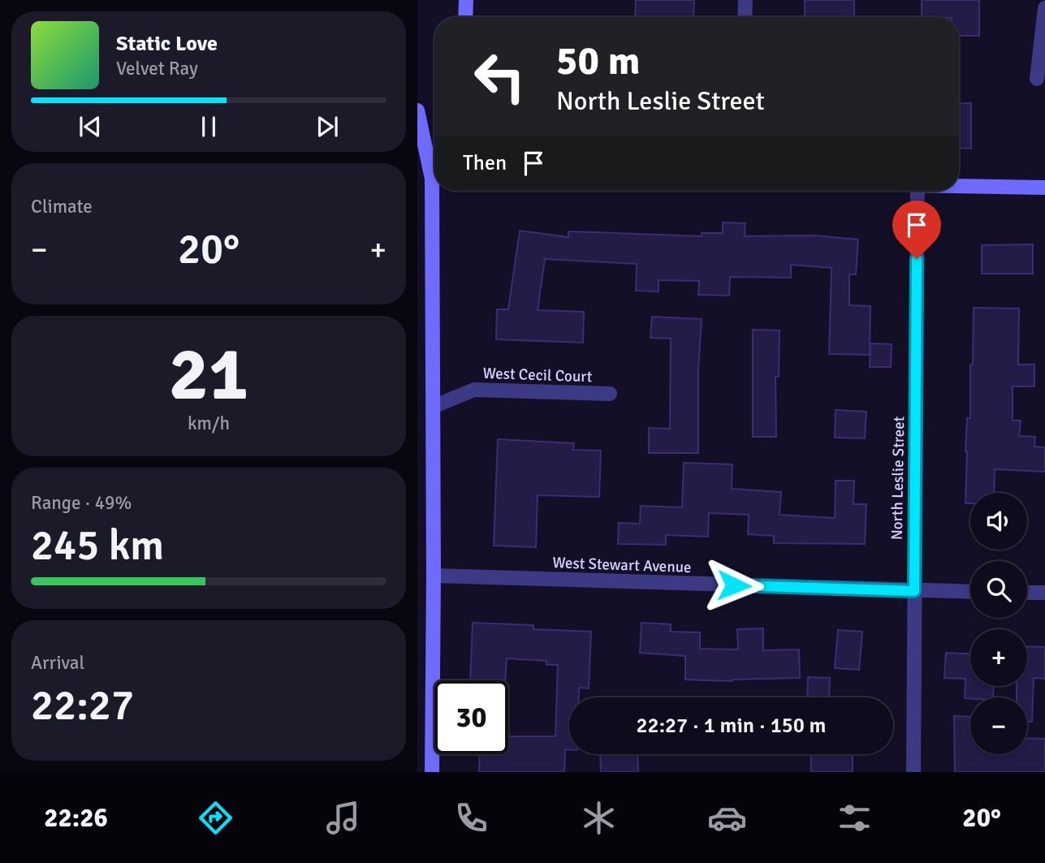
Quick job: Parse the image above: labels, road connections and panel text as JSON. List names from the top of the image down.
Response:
{
  "streets": {
    "street": ["West Cecil Court", "North Leslie Street", "West Stewart Avenue"]
  },
  "crossings": [
    ["North Leslie Street", "West Stewart Avenue"]
  ],
  "page": {
    "turn": ["50 m", "North Leslie Street"],
    "song": ["Static Love", "Velvet Ray"],
    "then": "Then",
    "tile": [
      "Climate",
      ["21", "km/h"],
      ["Range · 49%", "245 km"],
      ["Arrival", "22:27"]
    ],
    "heat": ["−", "20°", "+"],
    "map_buttons": ["+", "−"],
    "limit": "30",
    "trip": "22:27 · 1 min · 150 m",
    "tabs": ["22:26", "20°"]
  }
}
